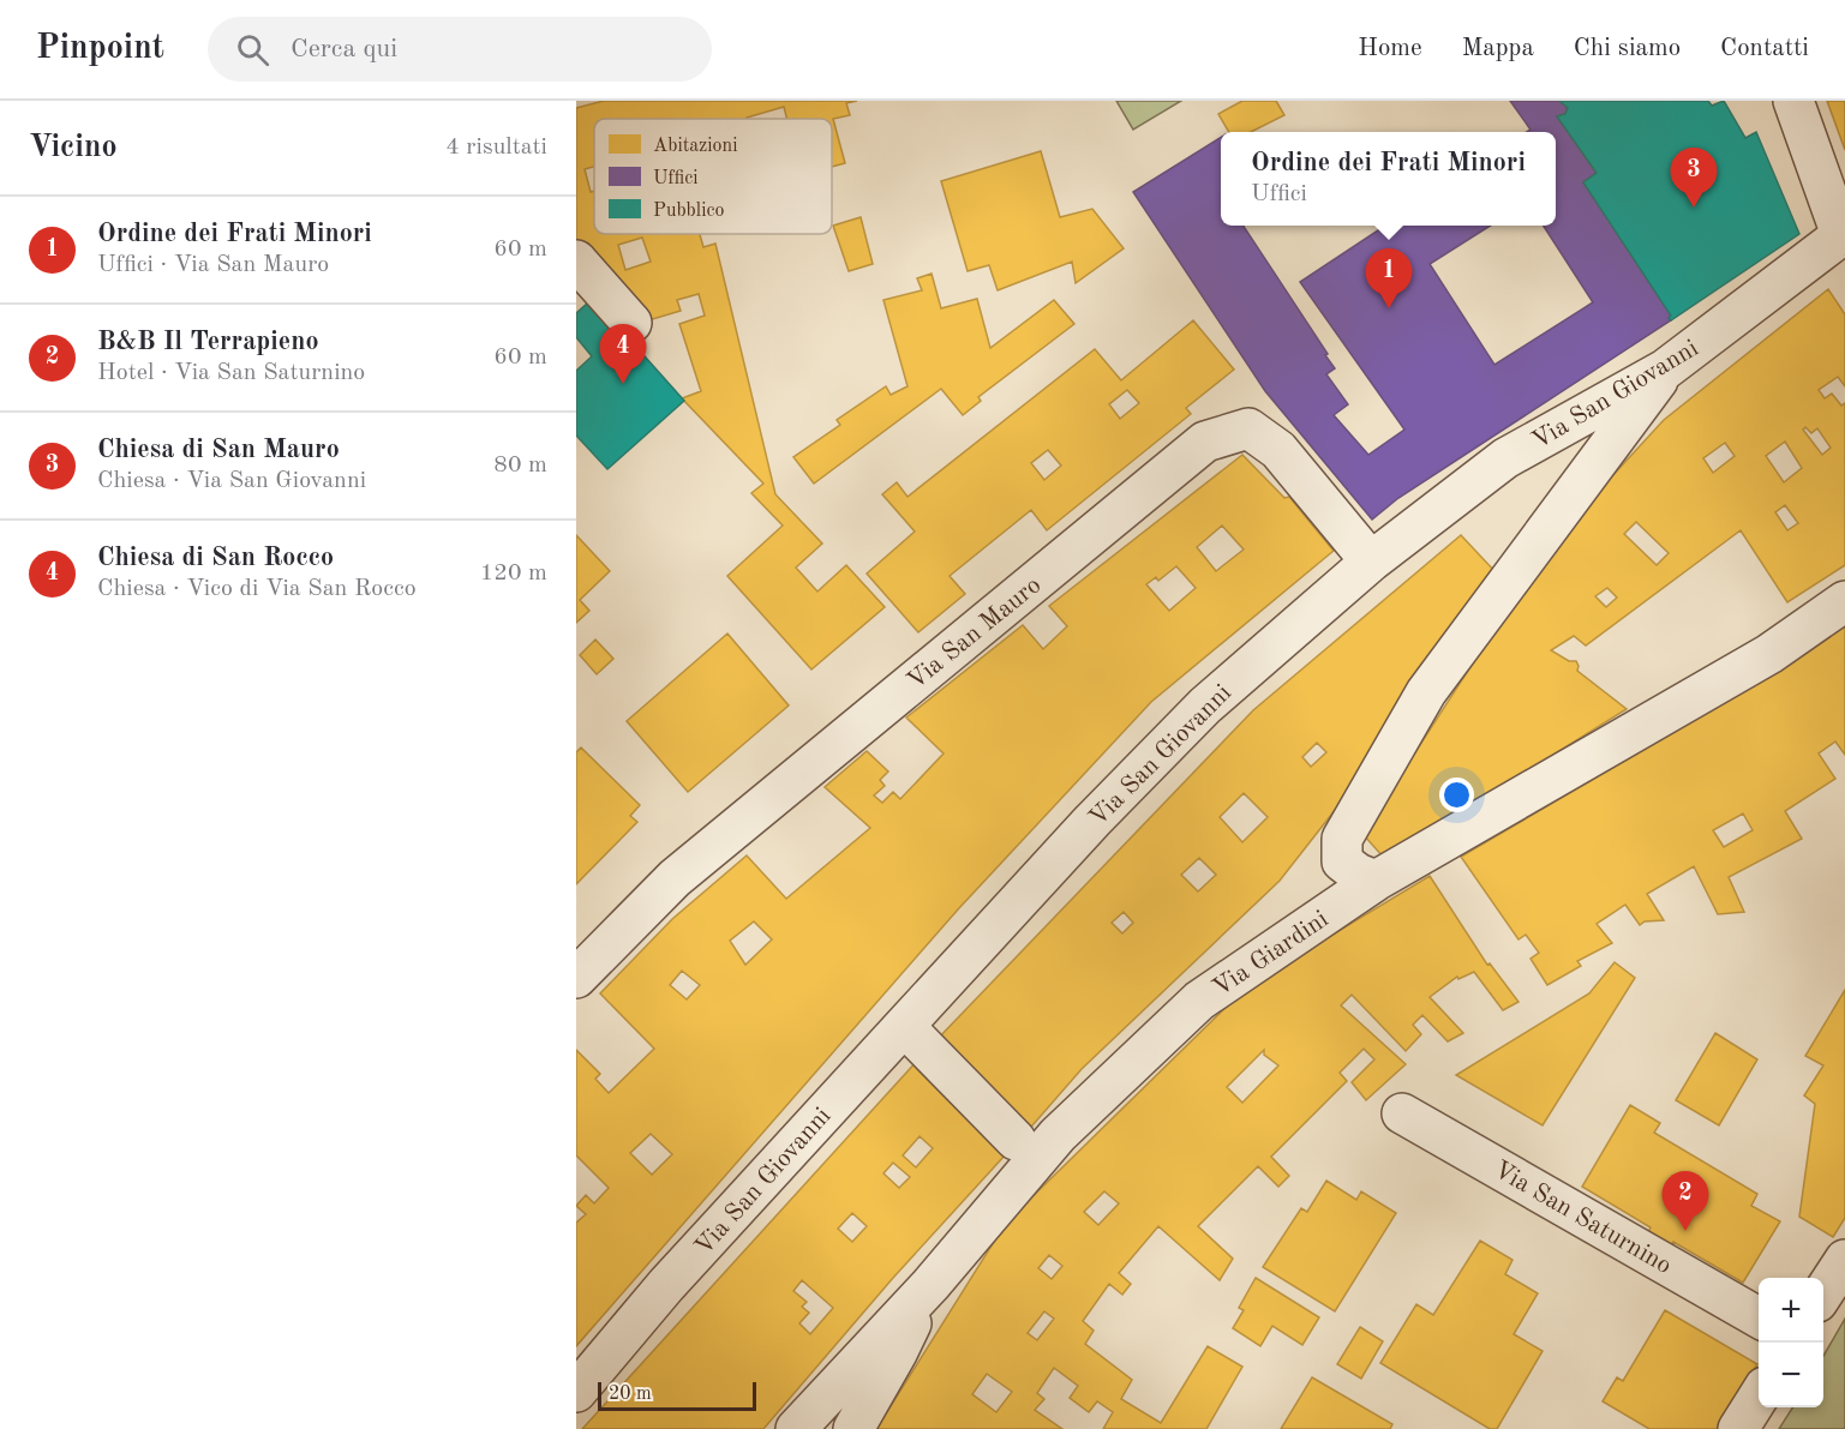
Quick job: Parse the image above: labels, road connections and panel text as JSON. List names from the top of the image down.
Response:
{
  "streets": {
    "street": [
      "Via San Giovanni",
      "Via San Mauro",
      "Via Giardini",
      "Via San Saturnino"
    ]
  },
  "crossings": [
    ["Via San Giovanni", "Via San Mauro"]
  ],
  "legend": ["Abitazioni", "Uffici", "Pubblico"],
  "scale_bar": "20 m",
  "page": {
    "header": "Pinpoint",
    "search": "Cerca qui",
    "nav": [
      "Home",
      "Mappa",
      "Chi siamo",
      "Contatti"
    ],
    "heading": ["Vicino", "4 risultati"],
    "popup": ["Ordine dei Frati Minori", "Uffici"],
    "pins": [
      "3",
      "1",
      "4",
      "2"
    ],
    "list": [
      {
        "mark": "1",
        "name": "Ordine dei Frati Minori",
        "note": "Uffici · Via San Mauro",
        "value": "60 m"
      },
      {
        "mark": "2",
        "name": "B&B Il Terrapieno",
        "note": "Hotel · Via San Saturnino",
        "value": "60 m"
      },
      {
        "mark": "3",
        "name": "Chiesa di San Mauro",
        "note": "Chiesa · Via San Giovanni",
        "value": "80 m"
      },
      {
        "mark": "4",
        "name": "Chiesa di San Rocco",
        "note": "Chiesa · Vico di Via San Rocco",
        "value": "120 m"
      }
    ],
    "map_buttons": ["+", "−"],
    "scale": "20 m"
  }
}
